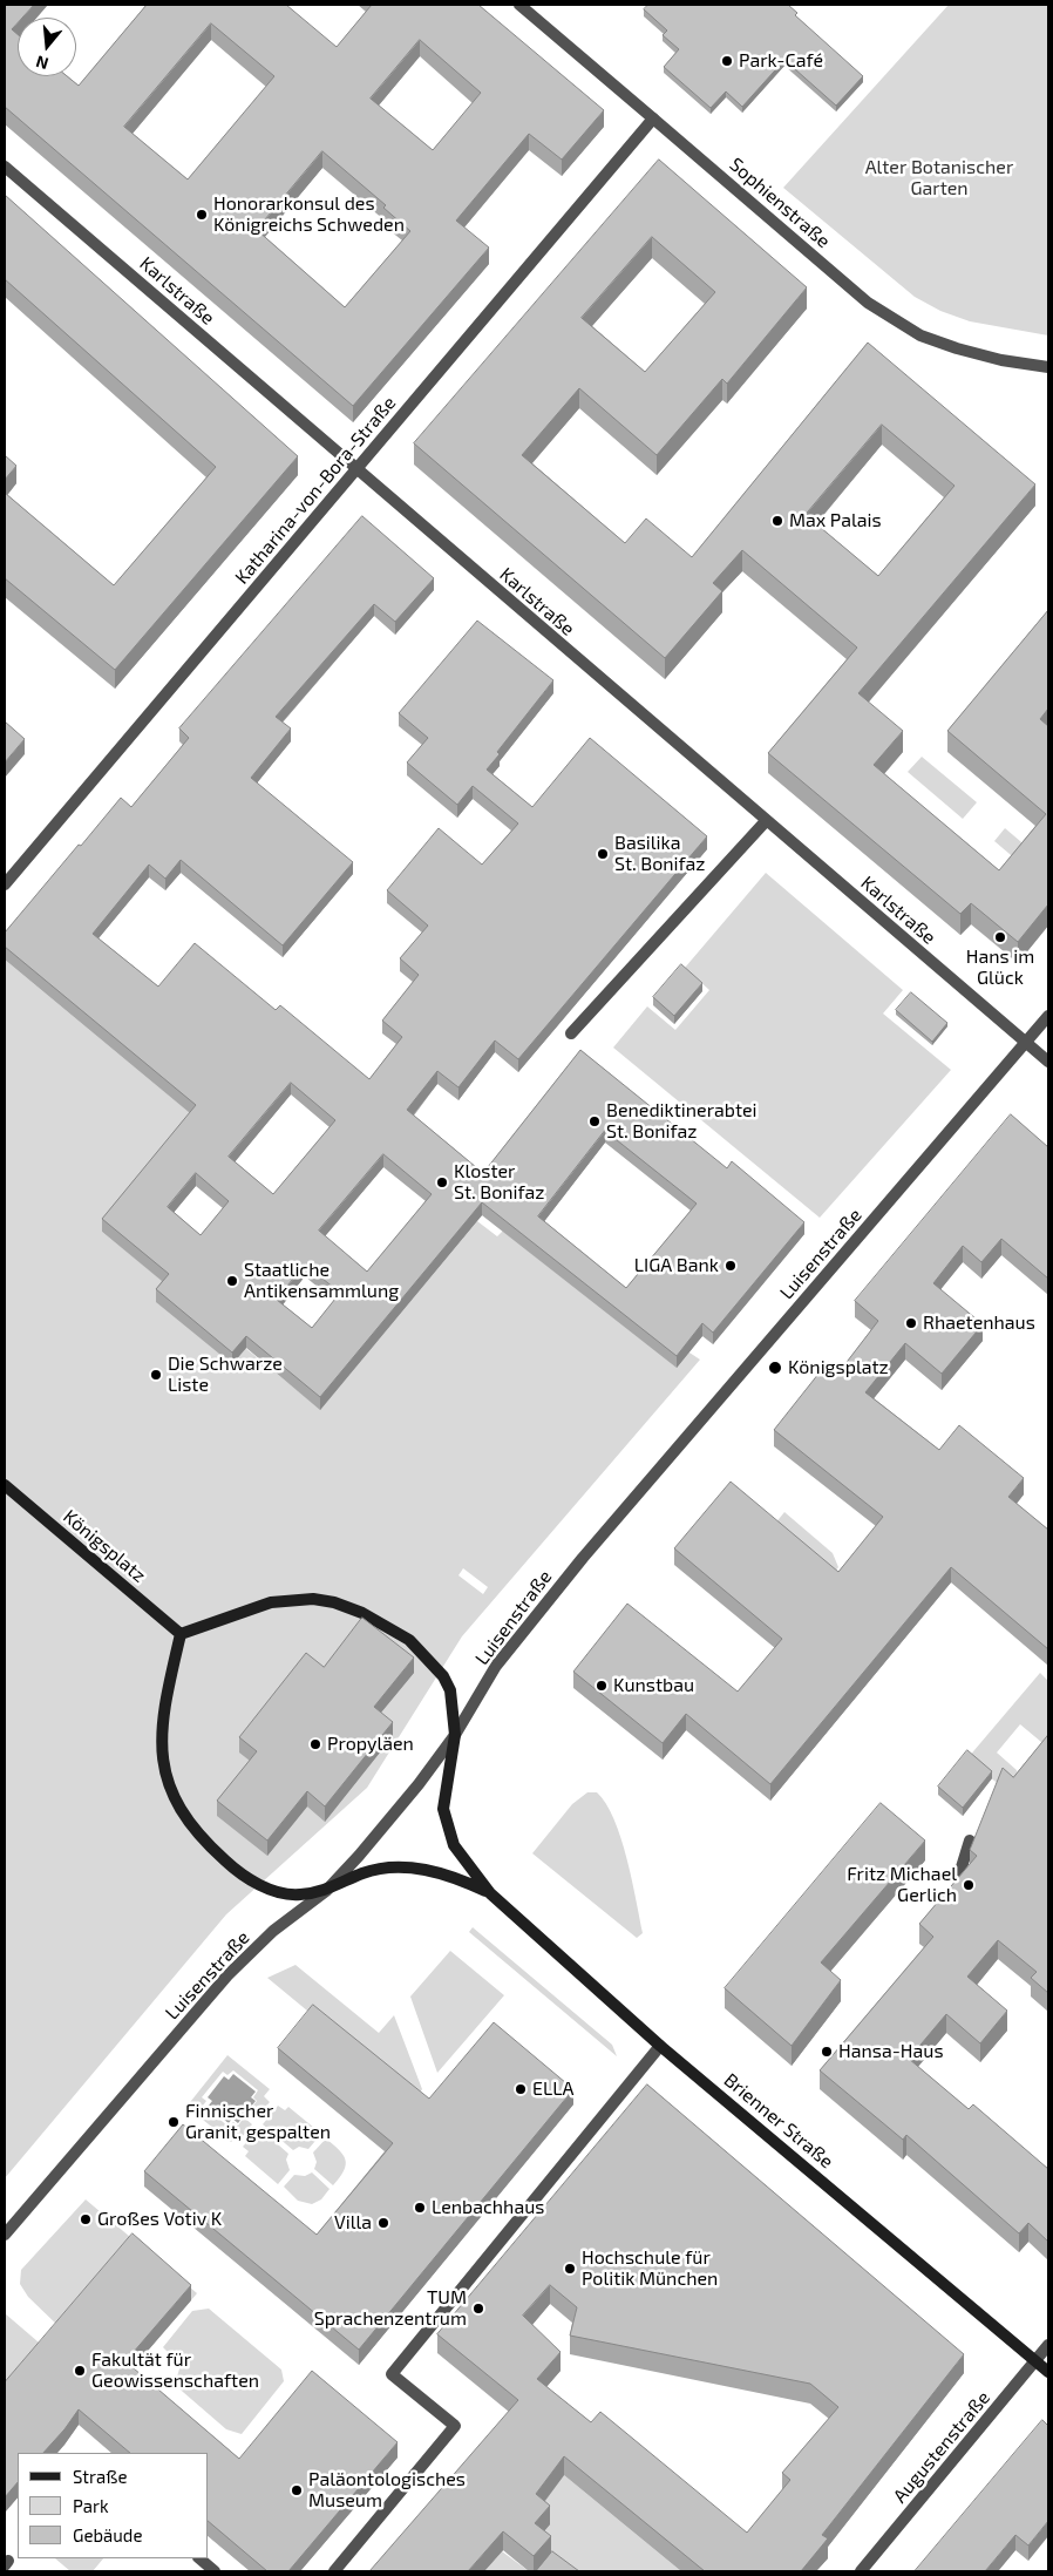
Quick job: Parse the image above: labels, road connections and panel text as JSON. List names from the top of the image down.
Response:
{
  "streets": {
    "main road": ["Königsplatz", "Brienner Straße"],
    "street": [
      "Sophienstraße",
      "Karlstraße",
      "Katharina-von-Bora-Straße",
      "Luisenstraße",
      "Augustenstraße"
    ]
  },
  "crossings": [
    ["Sophienstraße", "Katharina-von-Bora-Straße"],
    ["Karlstraße", "Katharina-von-Bora-Straße"],
    ["Karlstraße", "Luisenstraße"],
    ["Brienner Straße", "Augustenstraße"]
  ],
  "parks": ["Alter Botanischer Garten"],
  "places": [
    "Park-Café",
    "Honorarkonsul des Königreichs Schweden",
    "Max Palais",
    "Basilika St. Bonifaz",
    "Hans im Glück",
    "Benediktinerabtei St. Bonifaz",
    "Kloster St. Bonifaz",
    "LIGA Bank",
    "Staatliche Antikensammlung",
    "Rhaetenhaus",
    "Königsplatz",
    "Die Schwarze Liste",
    "Kunstbau",
    "Propyläen",
    "Fritz Michael Gerlich",
    "Hansa-Haus",
    "ELLA",
    "Finnischer Granit, gespalten",
    "Lenbachhaus",
    "Großes Votiv K",
    "Villa",
    "Hochschule für Politik München",
    "TUM Sprachenzentrum",
    "Fakultät für Geowissenschaften",
    "Paläontologisches Museum"
  ],
  "legend": ["Straße", "Park", "Gebäude"],
  "north": "bottom"
}
